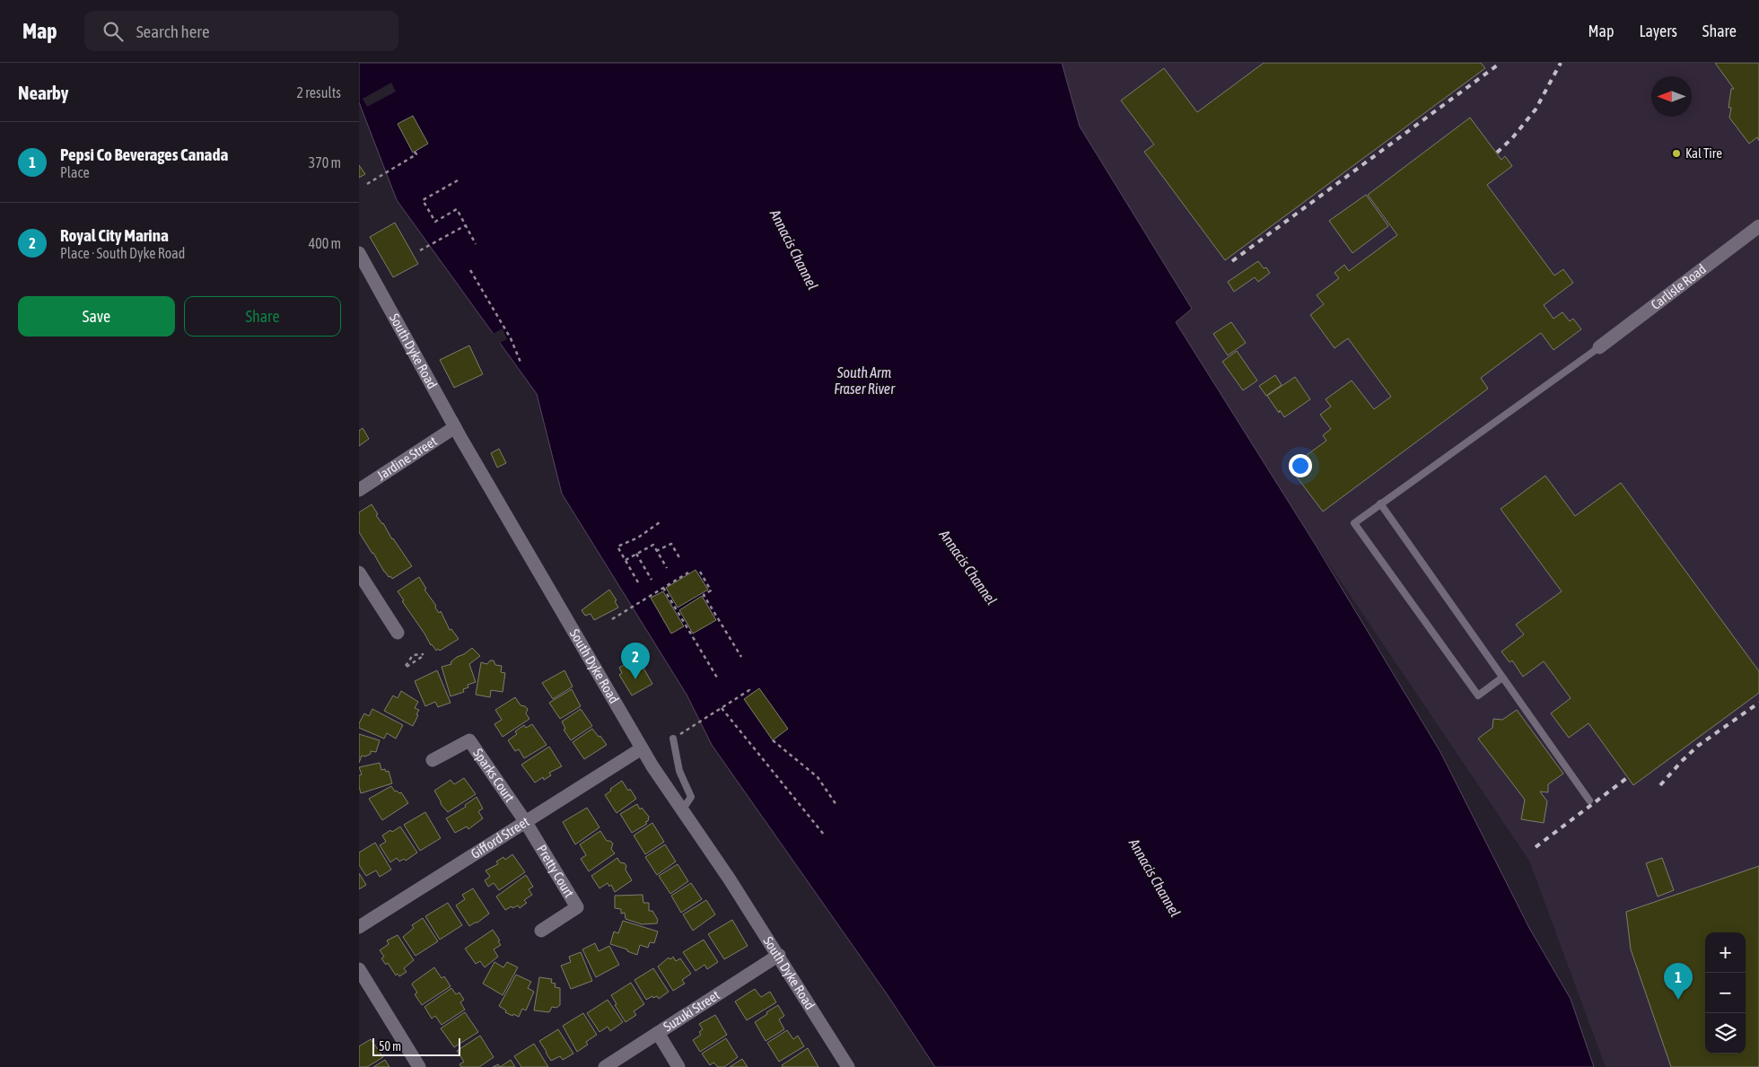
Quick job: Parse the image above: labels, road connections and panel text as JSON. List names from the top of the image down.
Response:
{
  "streets": {
    "street": [
      "Carlisle Road",
      "South Dyke Road",
      "Jardine Street",
      "Sparks Court",
      "Gifford Street",
      "Pretty Court",
      "Suzuki Street"
    ]
  },
  "crossings": [
    ["South Dyke Road", "Jardine Street"],
    ["South Dyke Road", "Gifford Street"],
    ["South Dyke Road", "Suzuki Street"],
    ["Sparks Court", "Gifford Street"],
    ["Sparks Court", "Pretty Court"],
    ["Gifford Street", "Pretty Court"]
  ],
  "water": ["Annacis Channel", "South Arm Fraser River"],
  "places": ["Kal Tire"],
  "scale_bar": "50 m",
  "north": "left",
  "page": {
    "header": "Map",
    "search": "Search here",
    "nav": ["Map", "Layers", "Share"],
    "heading": ["Nearby", "2 results"],
    "list": [
      {
        "mark": "1",
        "name": "Pepsi Co Beverages Canada",
        "note": "Place",
        "value": "370 m"
      },
      {
        "mark": "2",
        "name": "Royal City Marina",
        "note": "Place · South Dyke Road",
        "value": "400 m"
      }
    ],
    "buttons": ["Save", "Share"],
    "pins": ["2", "1"],
    "map_buttons": ["+", "−"],
    "scale": "50 m"
  }
}
